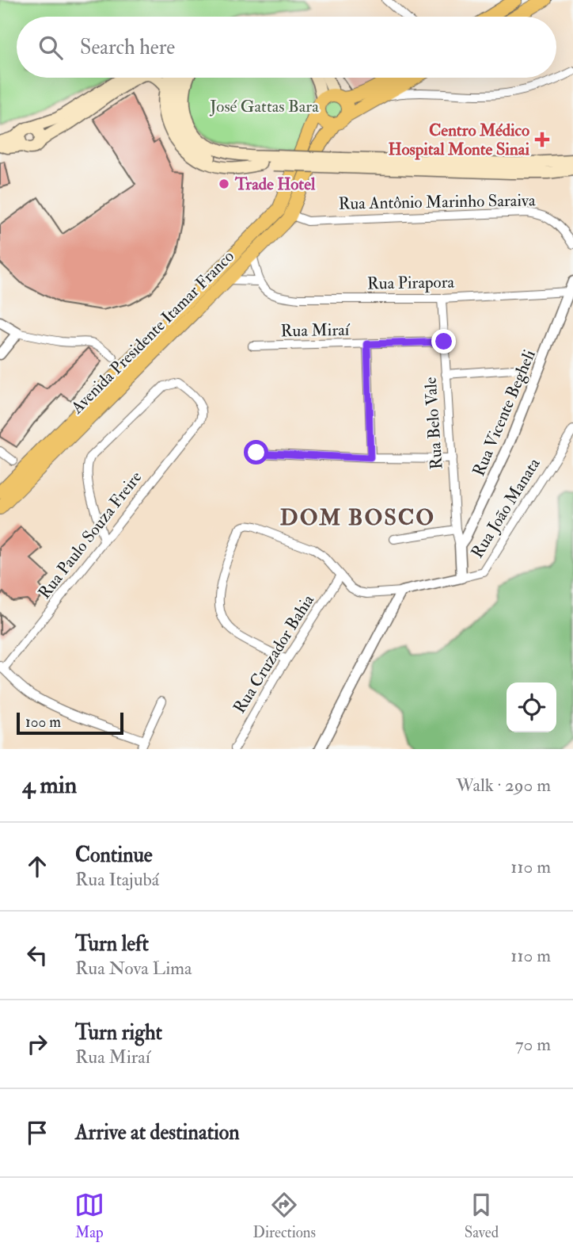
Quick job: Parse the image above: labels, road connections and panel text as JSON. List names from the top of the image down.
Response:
{
  "streets": {
    "main road": ["Avenida Presidente Itamar Franco"],
    "street": [
      "Rua Antônio Marinho Saraiva",
      "Rua Pirapora",
      "Rua Miraí",
      "Rua Vicente Begheli",
      "Rua Belo Vale",
      "Rua João Manata",
      "Rua Paulo Souza Freire",
      "Rua Cruzador Bahia"
    ]
  },
  "crossings": [
    ["Rua Antônio Marinho Saraiva", "Avenida Presidente Itamar Franco"],
    ["Rua Pirapora", "Rua Vicente Begheli"],
    ["Rua Pirapora", "Rua Belo Vale"],
    ["Rua Miraí", "Rua Belo Vale"],
    ["Rua Vicente Begheli", "Rua Belo Vale"],
    ["Rua Vicente Begheli", "Rua João Manata"]
  ],
  "districts": ["DOM BOSCO"],
  "parks": ["José Gattas Bara"],
  "places": {
    "health": ["Centro Médico Hospital Monte Sinai"],
    "other": ["Trade Hotel"]
  },
  "scale_bar": "100 m",
  "page": {
    "search": "Search here",
    "scale": "100 m",
    "heading": ["4 min", "Walk · 290 m"],
    "list": [
      ["Continue", "Rua Itajubá", "110 m"],
      ["Turn left", "Rua Nova Lima", "110 m"],
      ["Turn right", "Rua Miraí", "70 m"],
      "Arrive at destination"
    ],
    "nav": ["Map", "Directions", "Saved"]
  }
}
